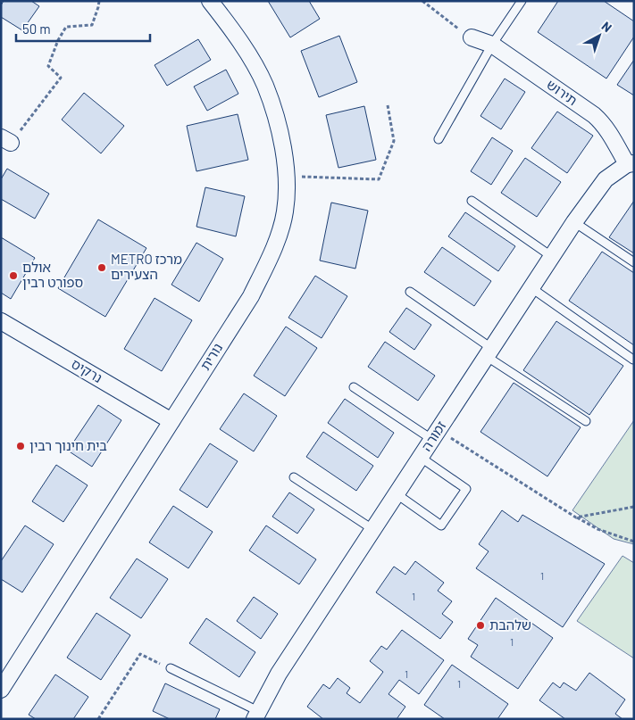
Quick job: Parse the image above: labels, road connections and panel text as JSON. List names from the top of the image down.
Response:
{
  "streets": {
    "street": [
      "תירוש",
      "נורית",
      "נרקיס",
      "זמורה"
    ]
  },
  "crossings": [
    ["תירוש", "זמורה"],
    ["נורית", "נרקיס"]
  ],
  "places": [
    "METRO מרכז הצעירים",
    "אולם ספורט רבין",
    "בית חינוך רבין",
    "שלהבת"
  ],
  "house_numbers": [
    "1",
    "1",
    "1",
    "1",
    "1"
  ],
  "scale_bar": "50 m",
  "north": "top right"
}
